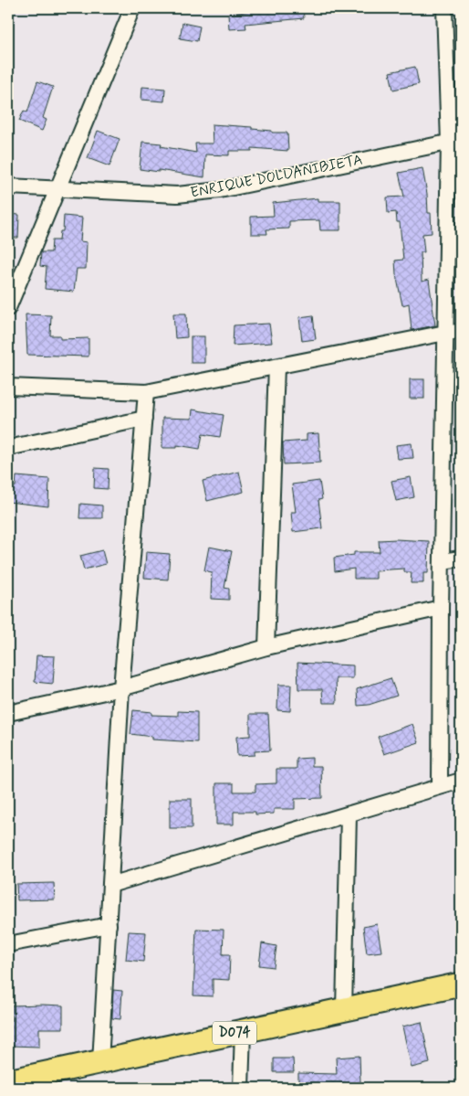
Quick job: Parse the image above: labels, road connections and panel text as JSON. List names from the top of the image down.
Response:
{
  "streets": {
    "main road": ["D074"],
    "street": ["ENRIQUE DOLDANIBIETA"]
  }
}
